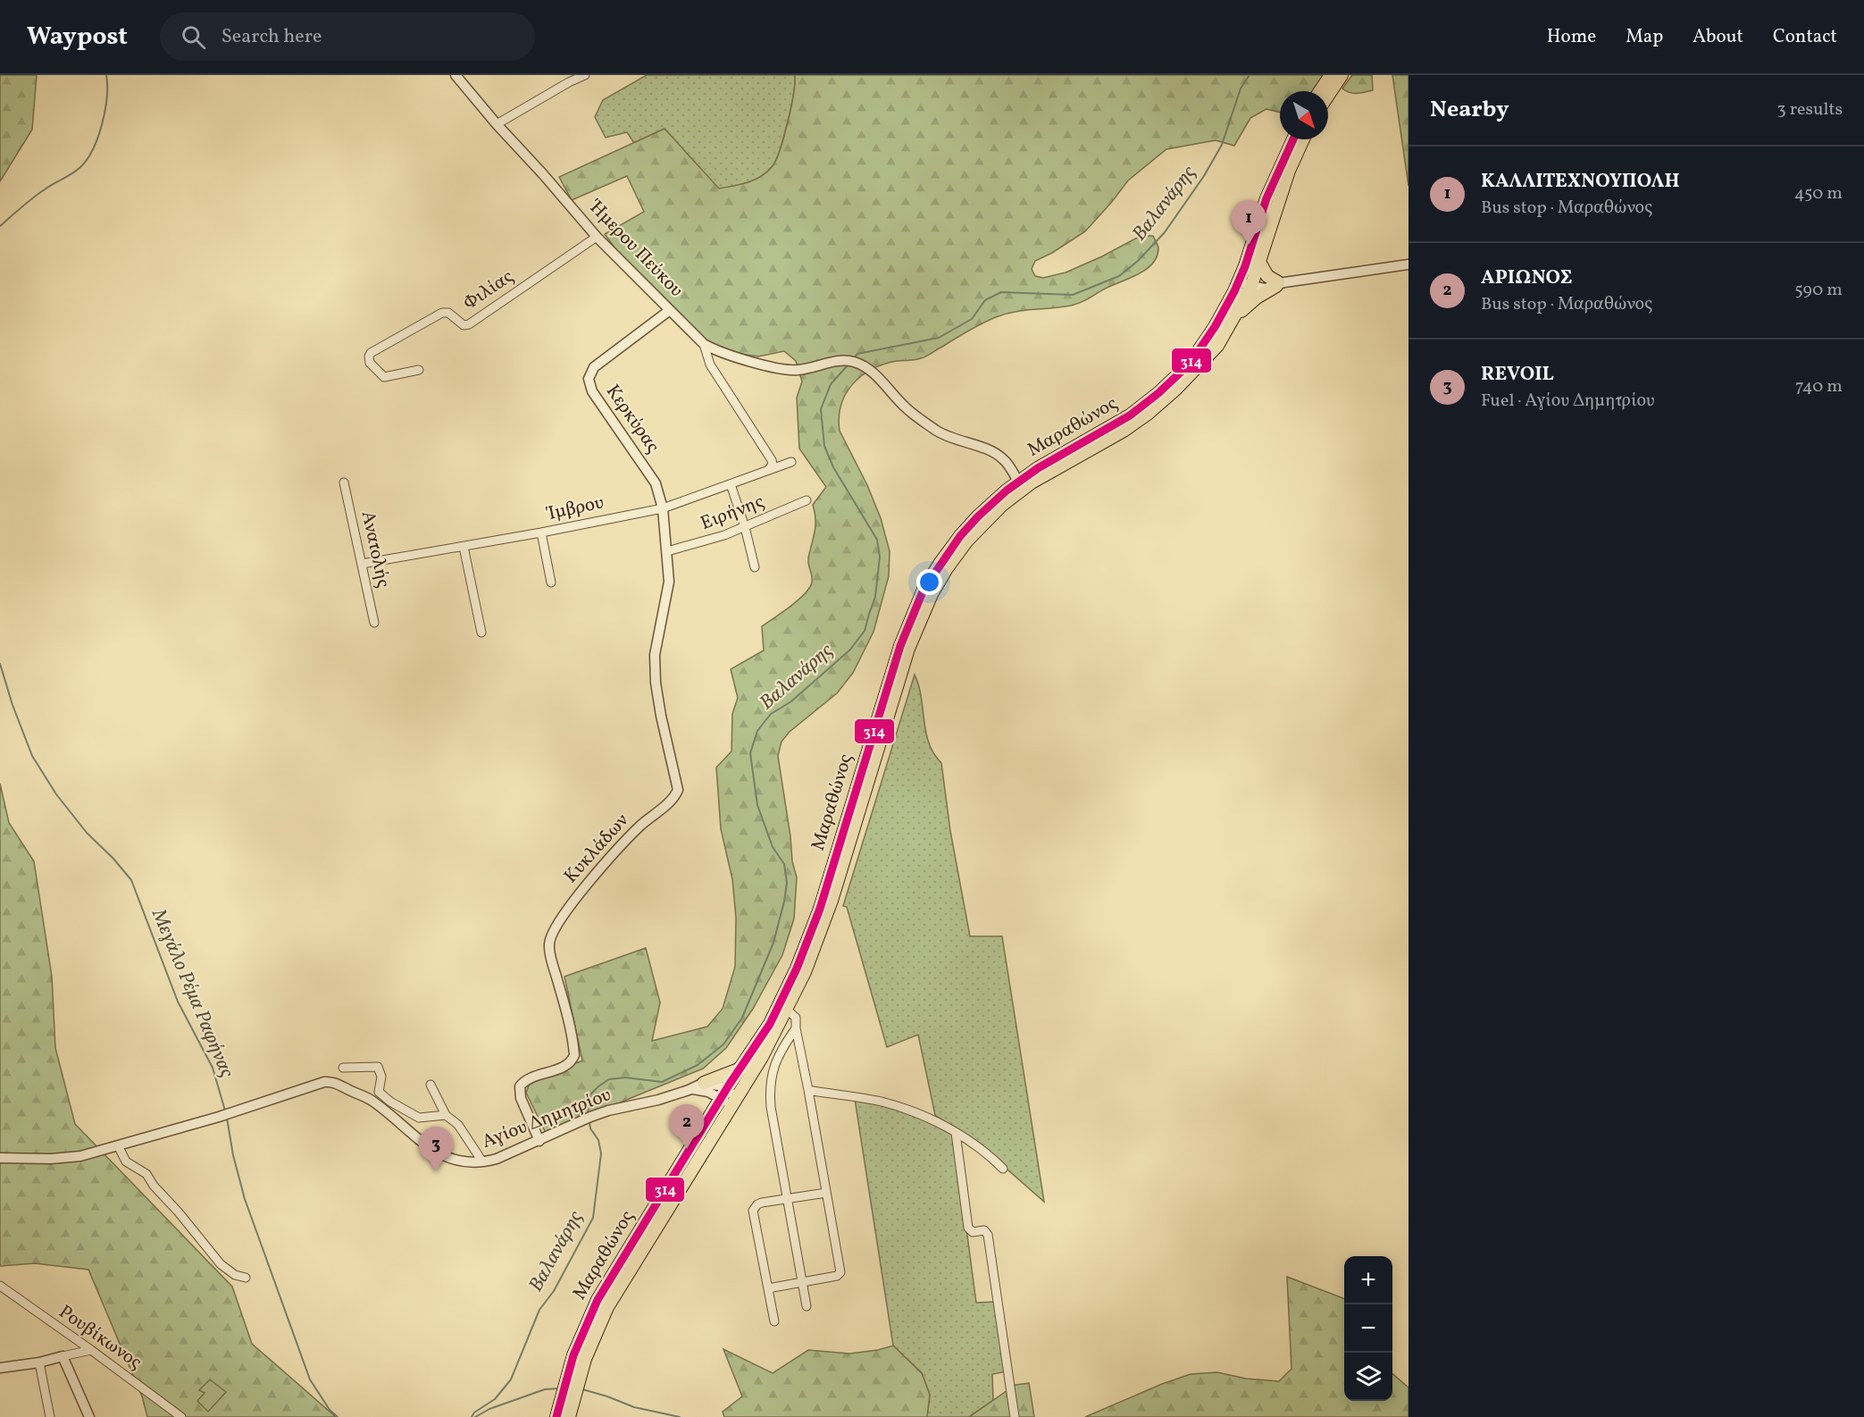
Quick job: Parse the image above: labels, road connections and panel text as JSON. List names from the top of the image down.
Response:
{
  "streets": {
    "main road": ["Μαραθώνος"],
    "street": [
      "Ήμερου Πεύκου",
      "Φιλίας",
      "Κερκύρας",
      "Ίμβρου",
      "Ειρήνης",
      "Ανατολής",
      "Κυκλάδων",
      "Αγίου Δημητρίου",
      "Ρουβίκωνος"
    ]
  },
  "crossings": [
    ["Ήμερου Πεύκου", "Φιλίας"],
    ["Ήμερου Πεύκου", "Κερκύρας"],
    ["Ήμερου Πεύκου", "Μαραθώνος"],
    ["Κερκύρας", "Ίμβρου"],
    ["Κερκύρας", "Ειρήνης"],
    ["Κερκύρας", "Κυκλάδων"],
    ["Μαραθώνος", "Αγίου Δημητρίου"],
    ["Ίμβρου", "Ανατολής"],
    ["Ειρήνης", "Κυκλάδων"],
    ["Κυκλάδων", "Αγίου Δημητρίου"]
  ],
  "water": ["Βαλανάρης", "Μεγάλο Ρέμα Ραφήνας"],
  "lines": ["transit line 314"],
  "north": "bottom right",
  "page": {
    "header": "Waypost",
    "search": "Search here",
    "nav": [
      "Home",
      "Map",
      "About",
      "Contact"
    ],
    "heading": ["Nearby", "3 results"],
    "list": [
      {
        "mark": "1",
        "name": "ΚΑΛΛΙΤΕΧΝΟΥΠΟΛΗ",
        "note": "Bus stop · Μαραθώνος",
        "value": "450 m"
      },
      {
        "mark": "2",
        "name": "ΑΡΙΩΝΟΣ",
        "note": "Bus stop · Μαραθώνος",
        "value": "590 m"
      },
      {
        "mark": "3",
        "name": "REVOIL",
        "note": "Fuel · Αγίου Δημητρίου",
        "value": "740 m"
      }
    ],
    "pins": ["1", "2", "3"],
    "map_buttons": ["+", "−"]
  }
}
